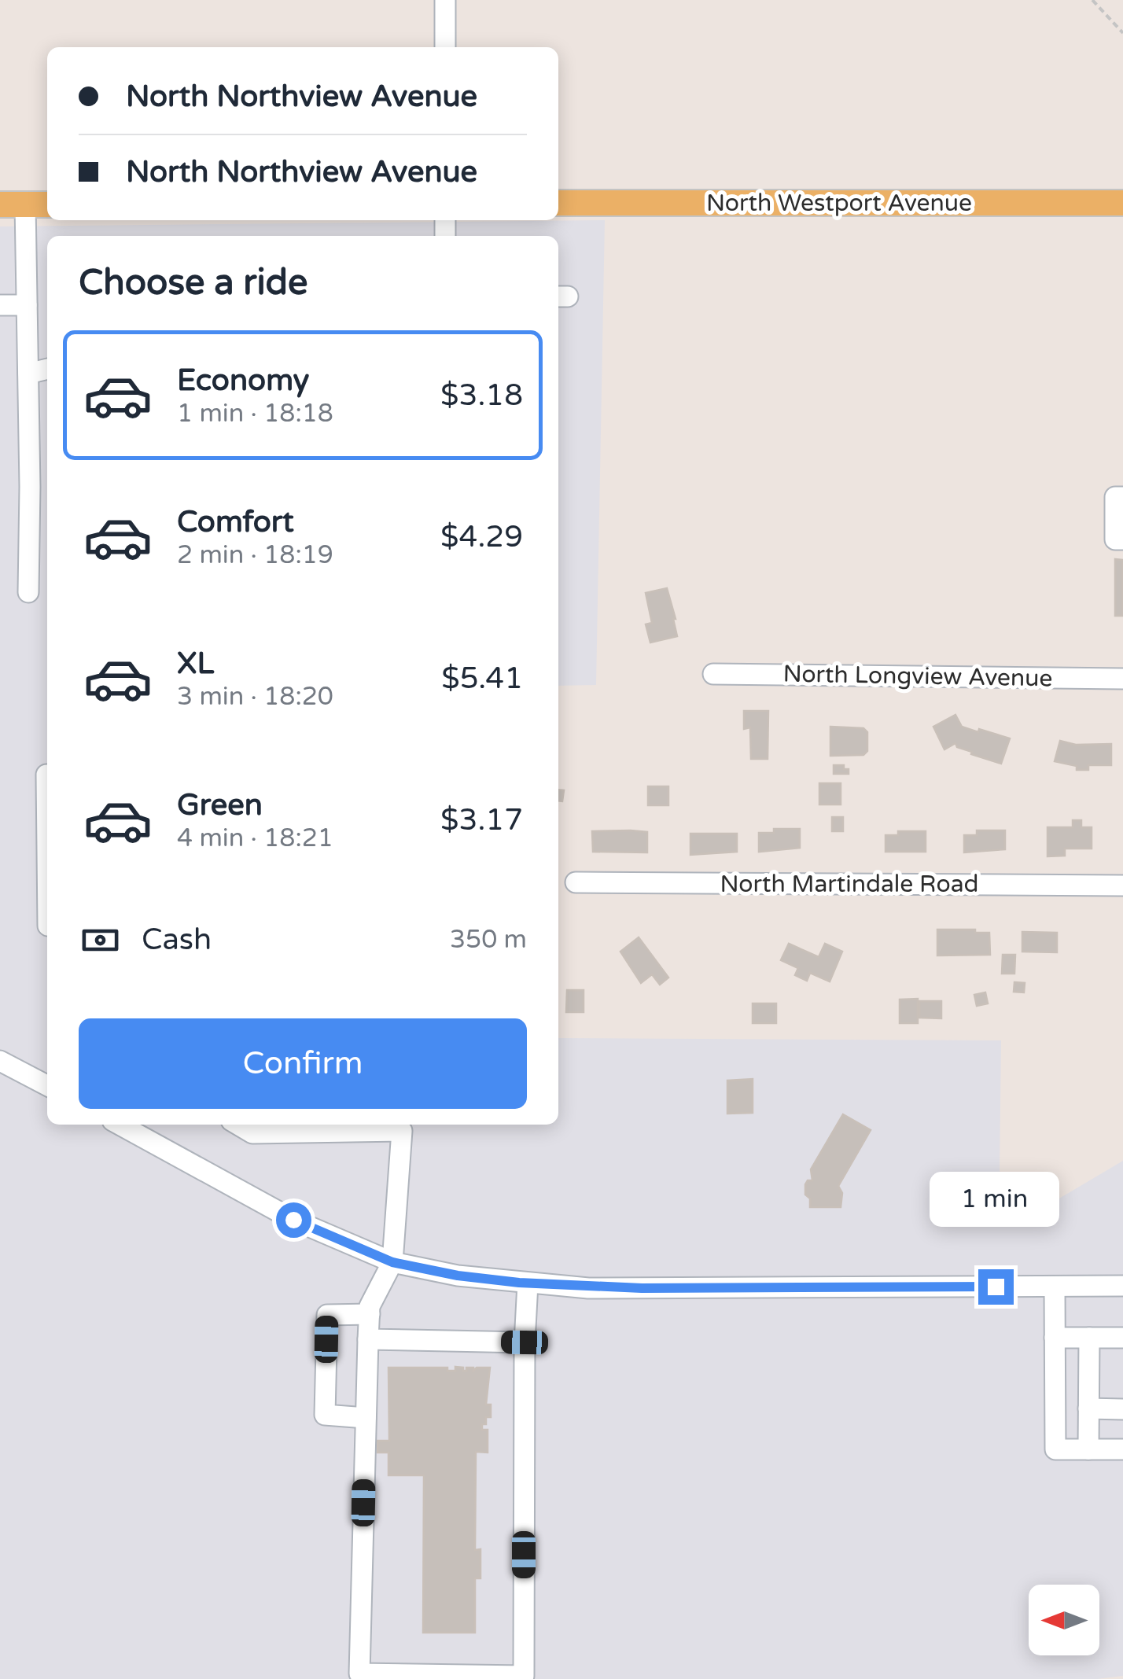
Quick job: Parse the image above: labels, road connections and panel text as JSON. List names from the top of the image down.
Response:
{
  "streets": {
    "main road": ["North Westport Avenue"],
    "street": ["North Longview Avenue", "North Martindale Road"]
  },
  "north": "left",
  "page": {
    "banner": ["North Northview Avenue", "North Northview Avenue"],
    "heading": "Choose a ride",
    "list": [
      {
        "name": "Economy",
        "note": "1 min · 18:18",
        "value": "$3.18"
      },
      {
        "name": "Comfort",
        "note": "2 min · 18:19",
        "value": "$4.29"
      },
      {
        "name": "XL",
        "note": "3 min · 18:20",
        "value": "$5.41"
      },
      {
        "name": "Green",
        "note": "4 min · 18:21",
        "value": "$3.17"
      }
    ],
    "pay": ["Cash", "350 m"],
    "buttons": "Confirm",
    "bubble": "1 min"
  }
}
